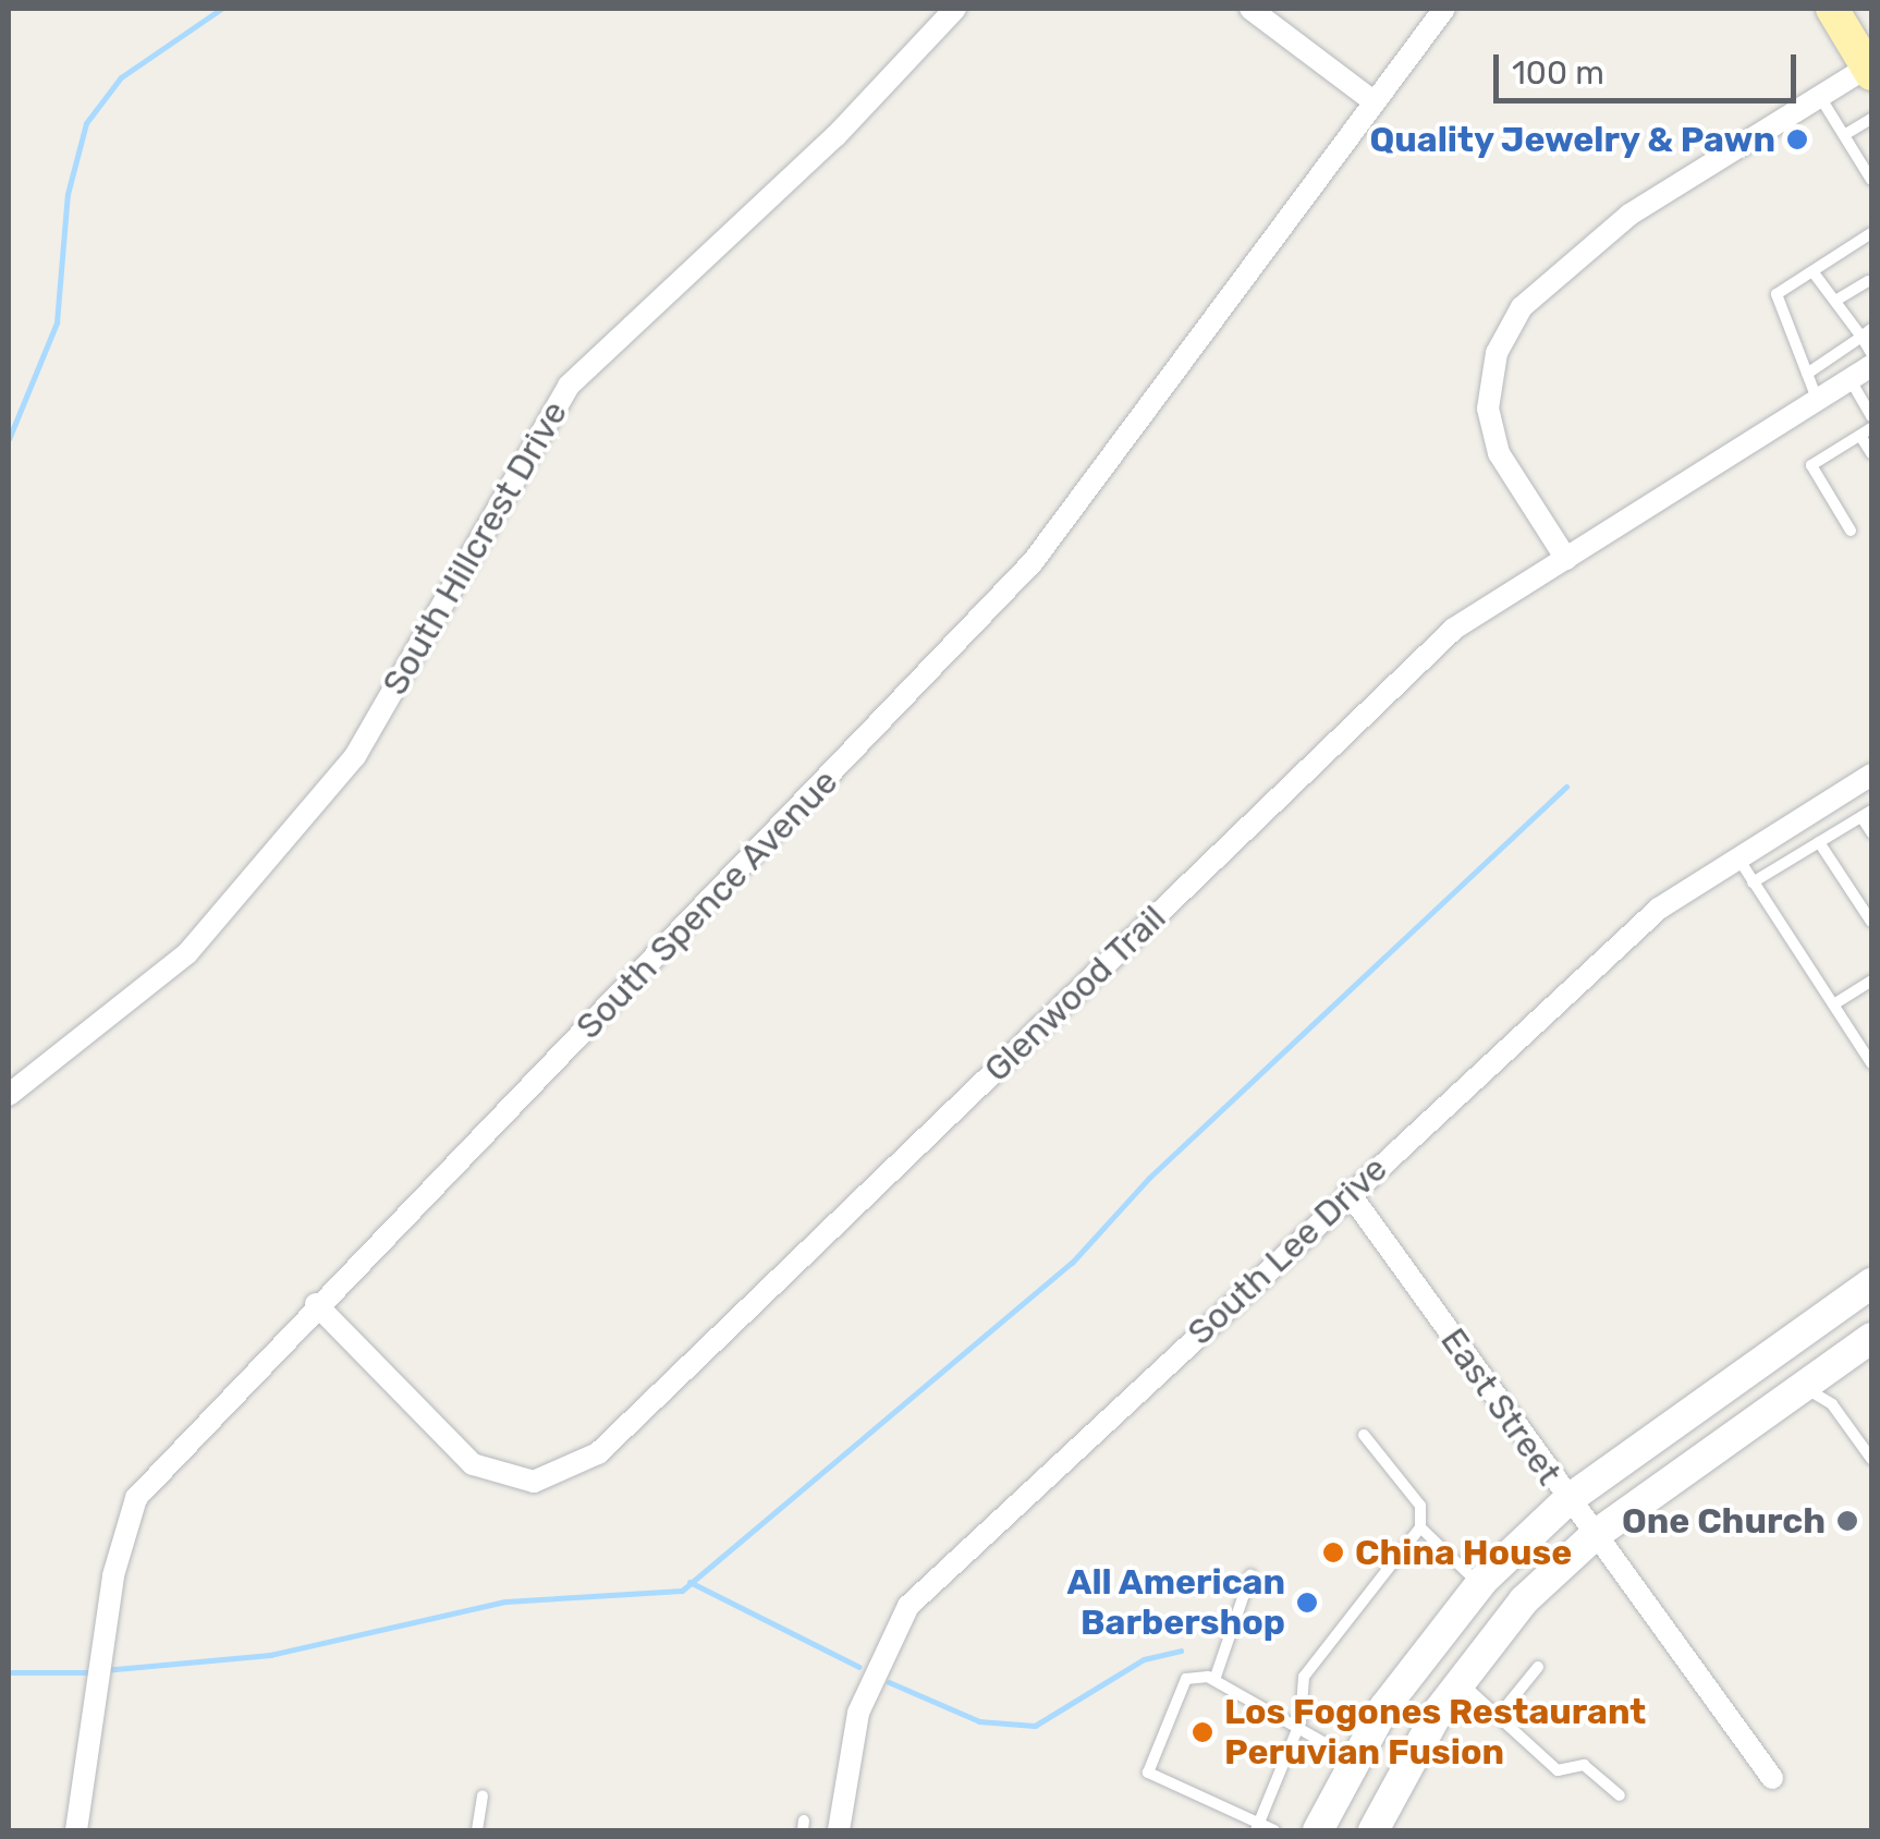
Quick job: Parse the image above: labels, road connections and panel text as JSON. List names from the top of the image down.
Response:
{
  "streets": {
    "street": [
      "South Hillcrest Drive",
      "South Spence Avenue",
      "Glenwood Trail",
      "South Lee Drive",
      "East Street"
    ]
  },
  "crossings": [
    ["South Spence Avenue", "Glenwood Trail"],
    ["South Lee Drive", "East Street"]
  ],
  "places": [
    "Quality Jewelry & Pawn",
    "One Church",
    "China House",
    "All American Barbershop",
    "Los Fogones Restaurant Peruvian Fusion"
  ],
  "scale_bar": "100 m"
}
